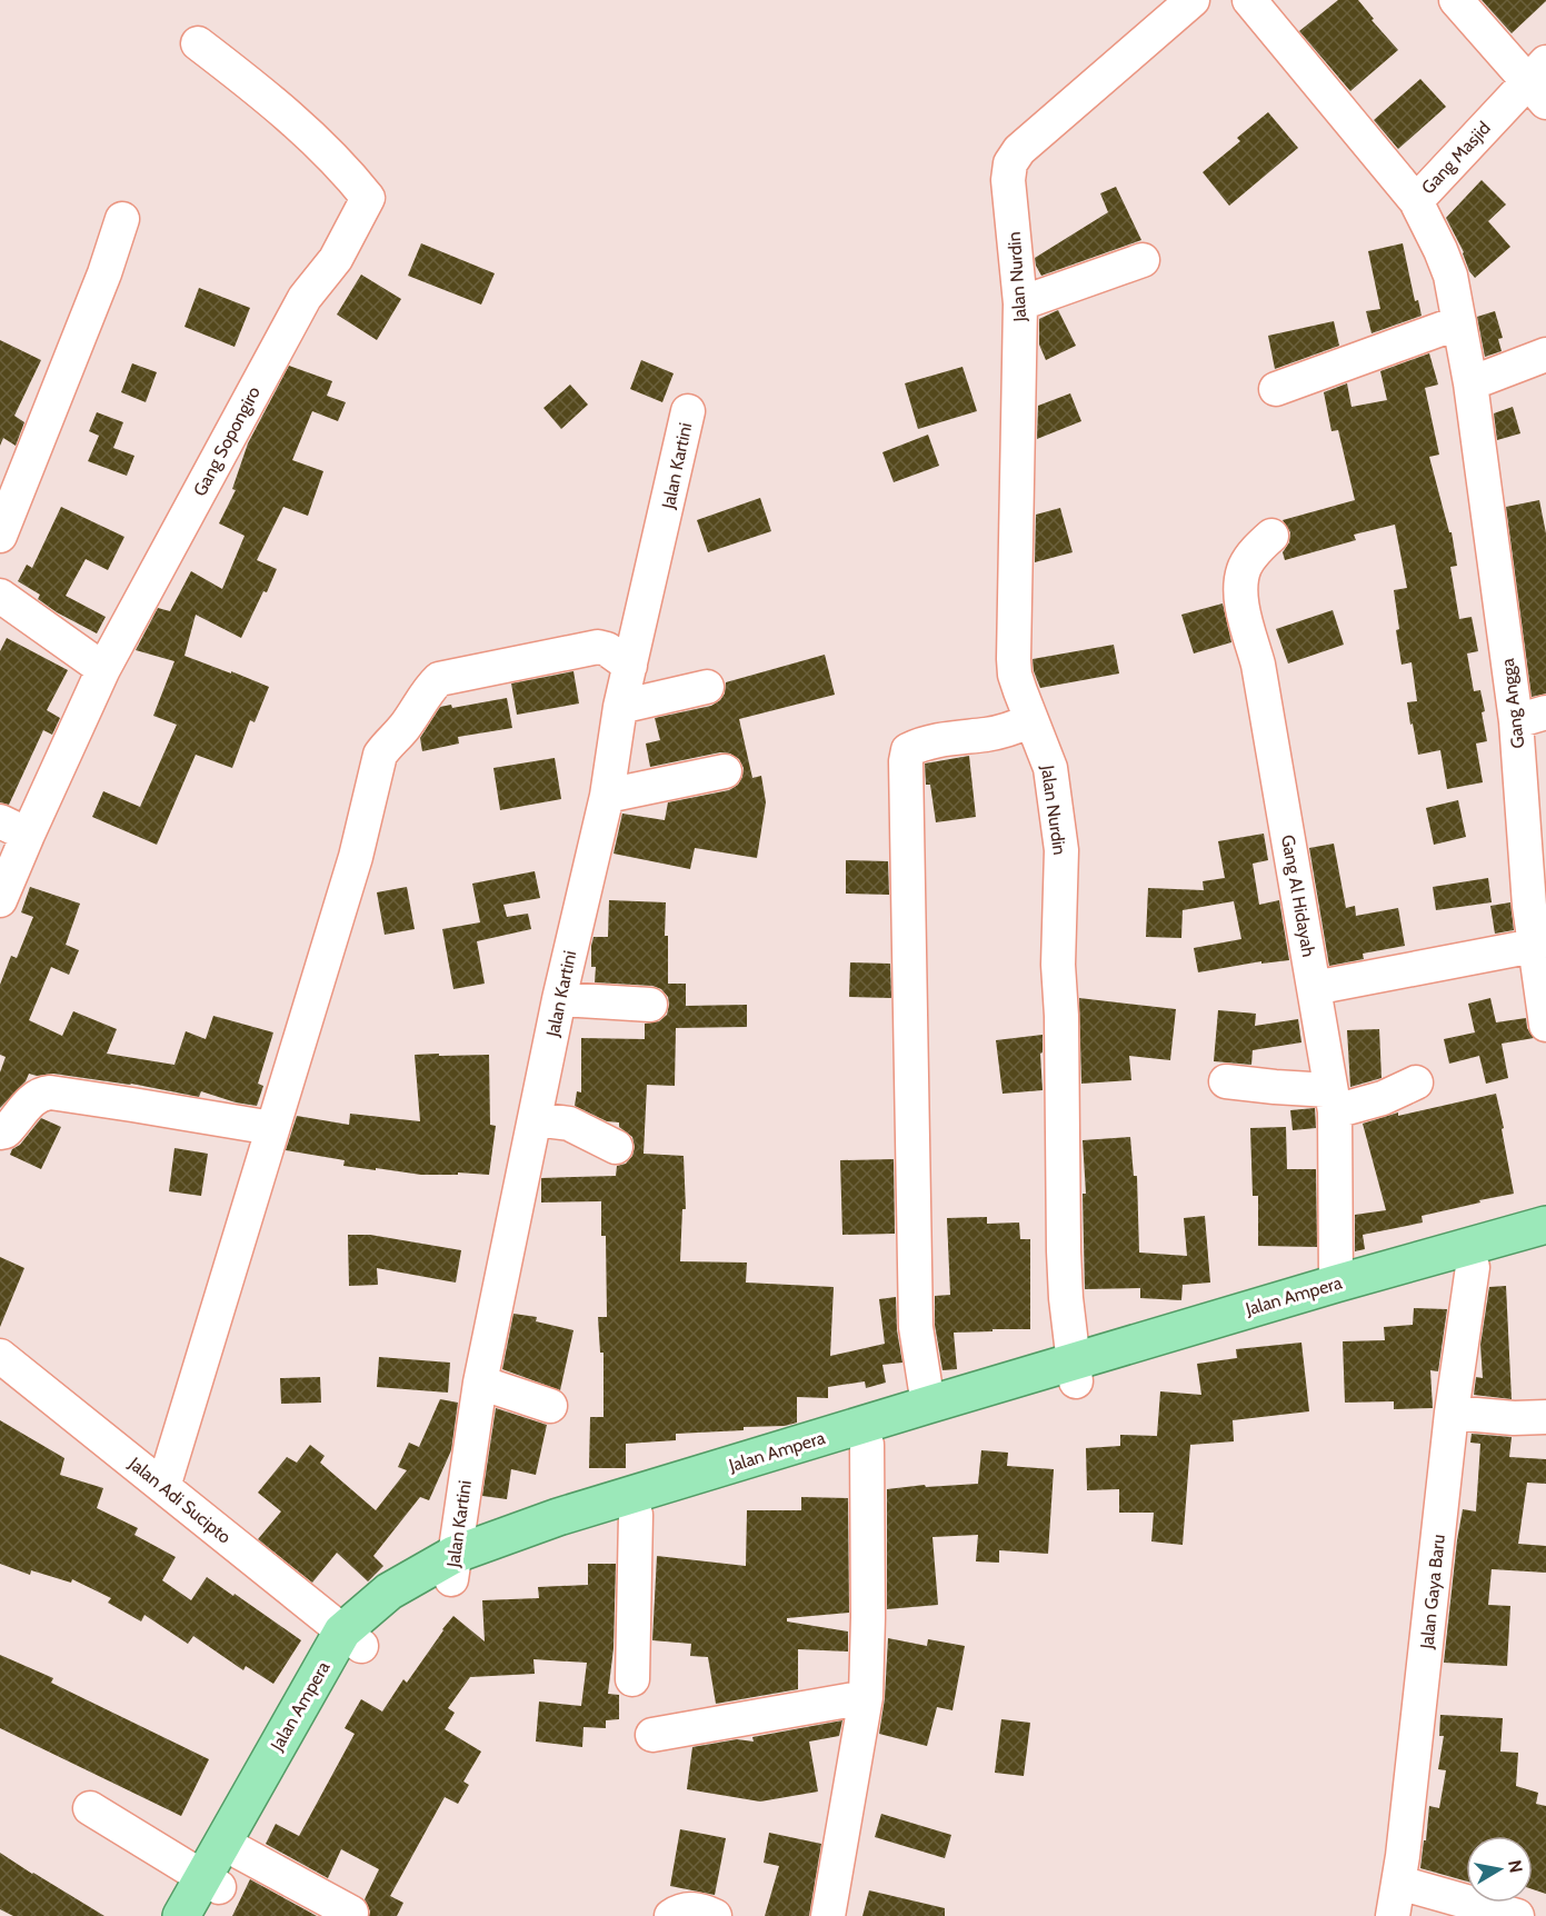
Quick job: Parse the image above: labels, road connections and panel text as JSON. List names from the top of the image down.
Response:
{
  "streets": {
    "main road": ["Jalan Ampera"],
    "street": [
      "Gang Masjid",
      "Jalan Nurdin",
      "Gang Sopongiro",
      "Jalan Kartini",
      "Gang Angga",
      "Gang Al Hidayah",
      "Jalan Adi Sucipto",
      "Jalan Gaya Baru"
    ]
  },
  "crossings": [
    ["Gang Masjid", "Gang Angga"],
    ["Jalan Nurdin", "Jalan Ampera"],
    ["Jalan Kartini", "Jalan Ampera"],
    ["Gang Al Hidayah", "Jalan Ampera"],
    ["Jalan Ampera", "Jalan Adi Sucipto"],
    ["Jalan Ampera", "Jalan Gaya Baru"]
  ],
  "north": "right"
}
